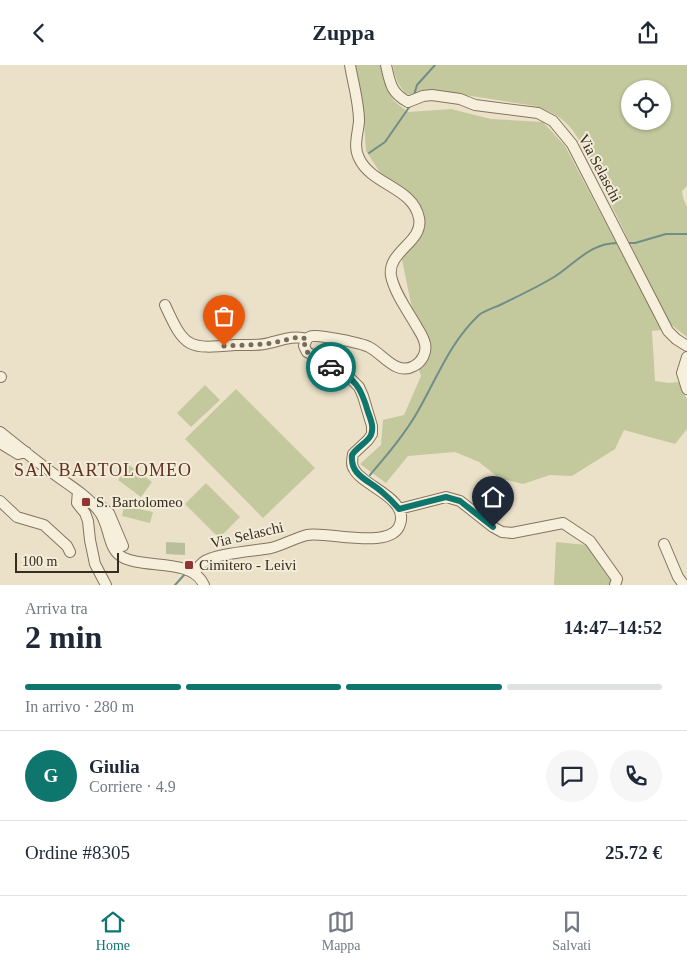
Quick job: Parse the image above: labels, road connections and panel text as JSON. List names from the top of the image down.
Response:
{
  "streets": {
    "street": ["Via Selaschi"]
  },
  "districts": ["SAN BARTOLOMEO"],
  "places": {
    "transit": ["S. Bartolomeo", "Cimitero - Leivi"]
  },
  "scale_bar": "100 m",
  "page": {
    "header": "Zuppa",
    "scale": "100 m",
    "heading": ["2 min", "Arriva tra", "14:47–14:52"],
    "panel": [
      "Giulia",
      "Corriere · 4.9",
      "Ordine #8305",
      "25.72 €"
    ],
    "bar": "In arrivo · 280 m",
    "round": "G",
    "tabs": ["Home", "Mappa", "Salvati"]
  }
}
